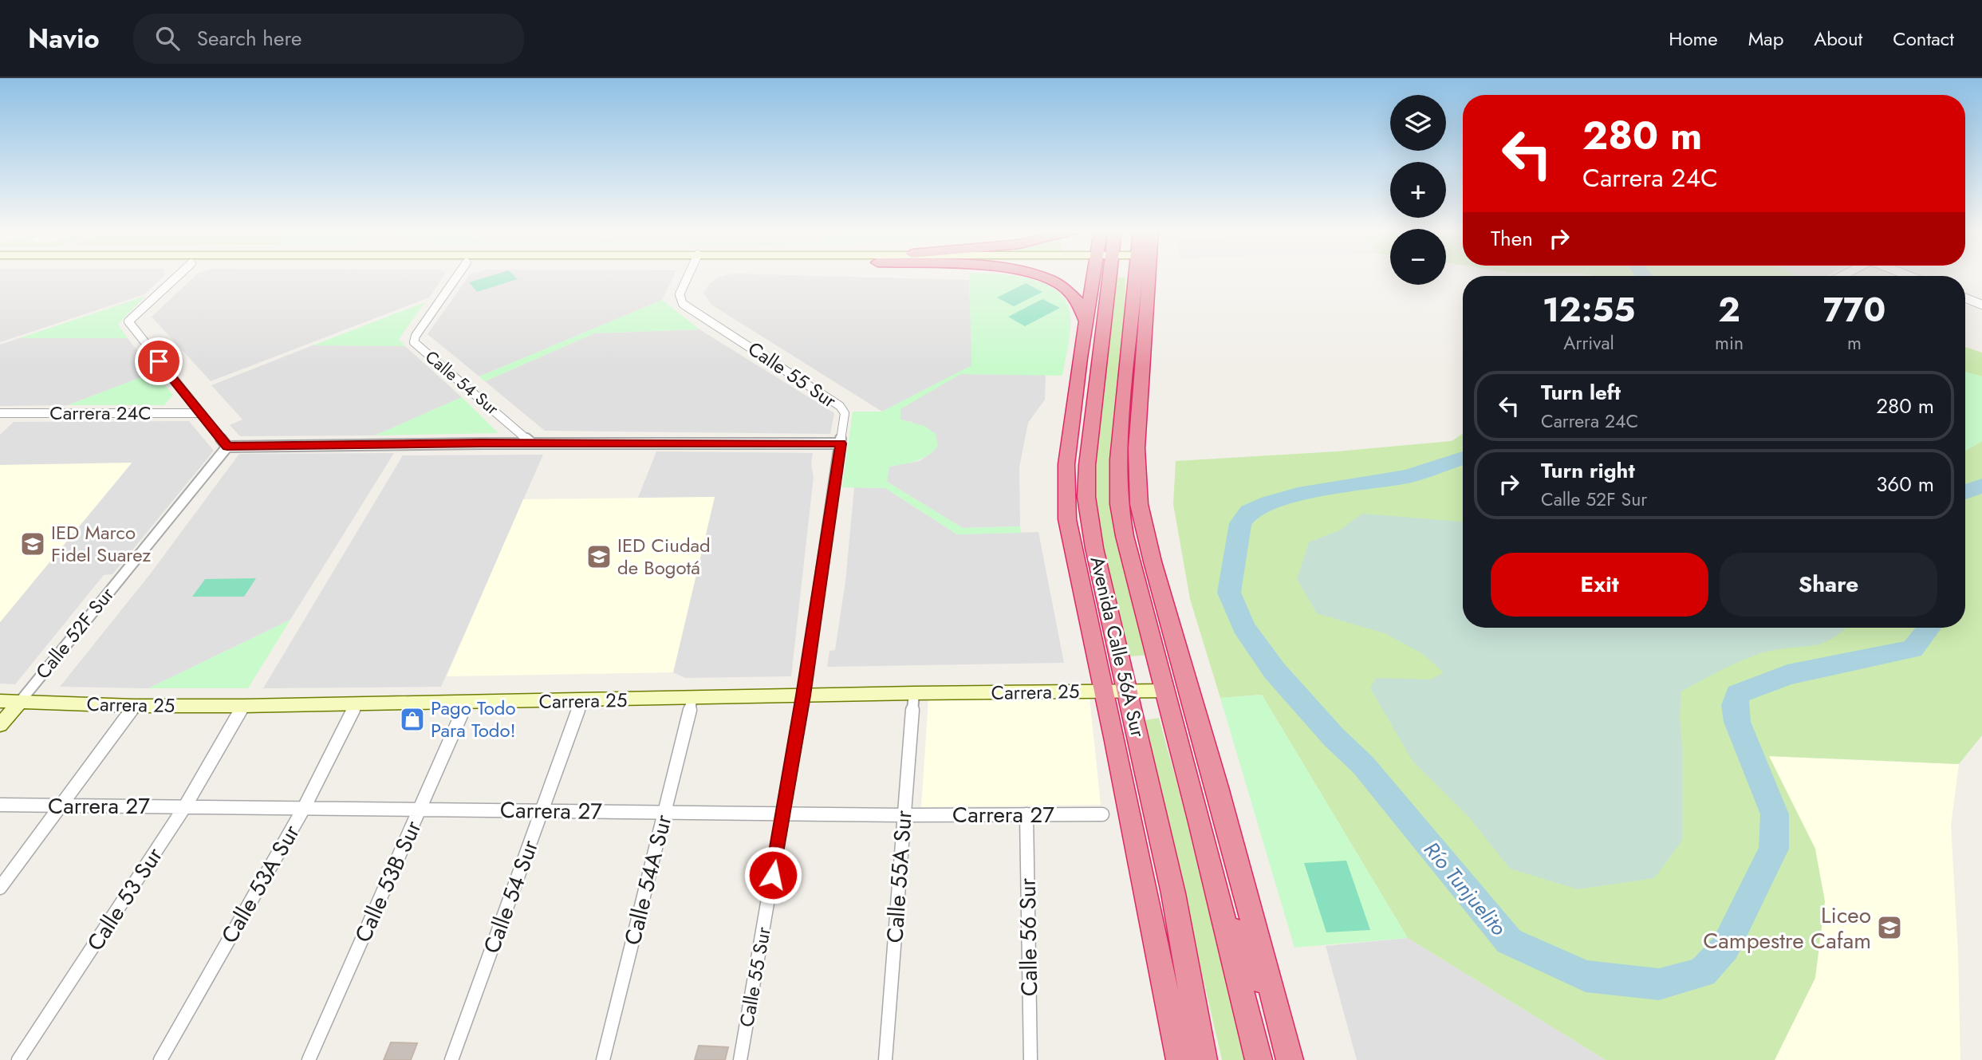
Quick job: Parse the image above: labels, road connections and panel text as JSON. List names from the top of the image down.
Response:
{
  "streets": {
    "highway": ["Avenida Calle 56A Sur"],
    "main road": ["Calle 52F Sur", "Carrera 25"],
    "street": [
      "Calle 55 Sur",
      "Calle 54 Sur",
      "Carrera 24C",
      "Carrera 27",
      "Calle 55A Sur",
      "Calle 54A Sur",
      "Calle 53B Sur",
      "Calle 53A Sur",
      "Calle 53 Sur",
      "Calle 56 Sur"
    ]
  },
  "crossings": [
    ["Calle 55 Sur", "Carrera 25"],
    ["Calle 55 Sur", "Carrera 27"],
    ["Calle 54 Sur", "Carrera 25"],
    ["Calle 54 Sur", "Carrera 27"],
    ["Calle 52F Sur", "Carrera 25"],
    ["Avenida Calle 56A Sur", "Carrera 25"],
    ["Carrera 25", "Calle 55A Sur"],
    ["Carrera 25", "Calle 54A Sur"],
    ["Carrera 25", "Calle 53B Sur"],
    ["Carrera 25", "Calle 53A Sur"],
    ["Carrera 25", "Calle 53 Sur"],
    ["Carrera 27", "Calle 55A Sur"],
    ["Carrera 27", "Calle 54A Sur"],
    ["Carrera 27", "Calle 53B Sur"],
    ["Carrera 27", "Calle 53A Sur"],
    ["Carrera 27", "Calle 53 Sur"],
    ["Carrera 27", "Calle 56 Sur"]
  ],
  "water": ["Río Tunjuelito"],
  "places": {
    "school or university": ["IED Marco Fidel Suarez", "IED Ciudad de Bogotá", "Liceo Campestre Cafam"],
    "shop": ["Pago Todo Para Todo!"]
  },
  "page": {
    "header": "Navio",
    "search": "Search here",
    "nav": [
      "Home",
      "Map",
      "About",
      "Contact"
    ],
    "map_buttons": ["+", "−"],
    "turn": ["280 m", "Carrera 24C"],
    "then": "Then",
    "eta": [
      "12:55",
      "Arrival",
      "2",
      "min",
      "770",
      "m"
    ],
    "list": [
      {
        "name": "Turn left",
        "note": "Carrera 24C",
        "value": "280 m"
      },
      {
        "name": "Turn right",
        "note": "Calle 52F Sur",
        "value": "360 m"
      }
    ],
    "buttons": ["Exit", "Share"]
  }
}
